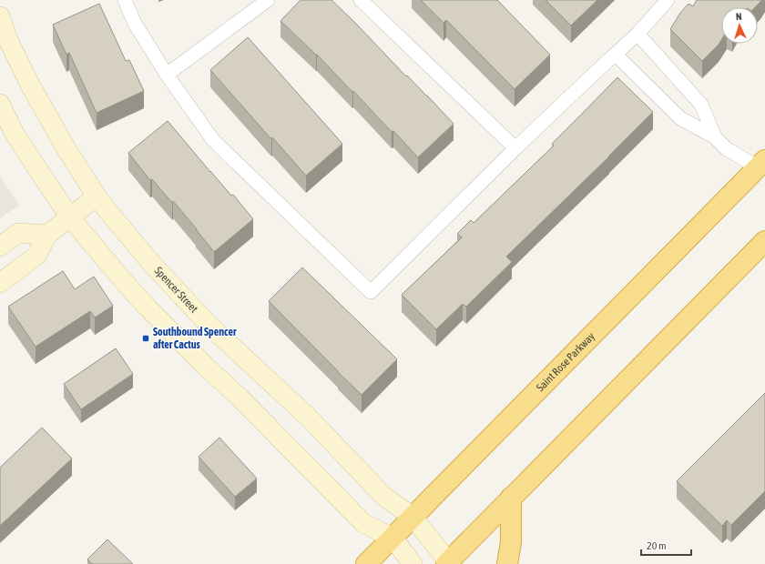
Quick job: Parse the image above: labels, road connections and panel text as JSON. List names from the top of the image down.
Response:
{
  "streets": {
    "highway": ["Saint Rose Parkway"],
    "main road": ["Spencer Street"]
  },
  "crossings": [
    ["Spencer Street", "Saint Rose Parkway"]
  ],
  "places": {
    "transit": ["Southbound Spencer after Cactus"]
  },
  "scale_bar": "20 m",
  "north": "top"
}
